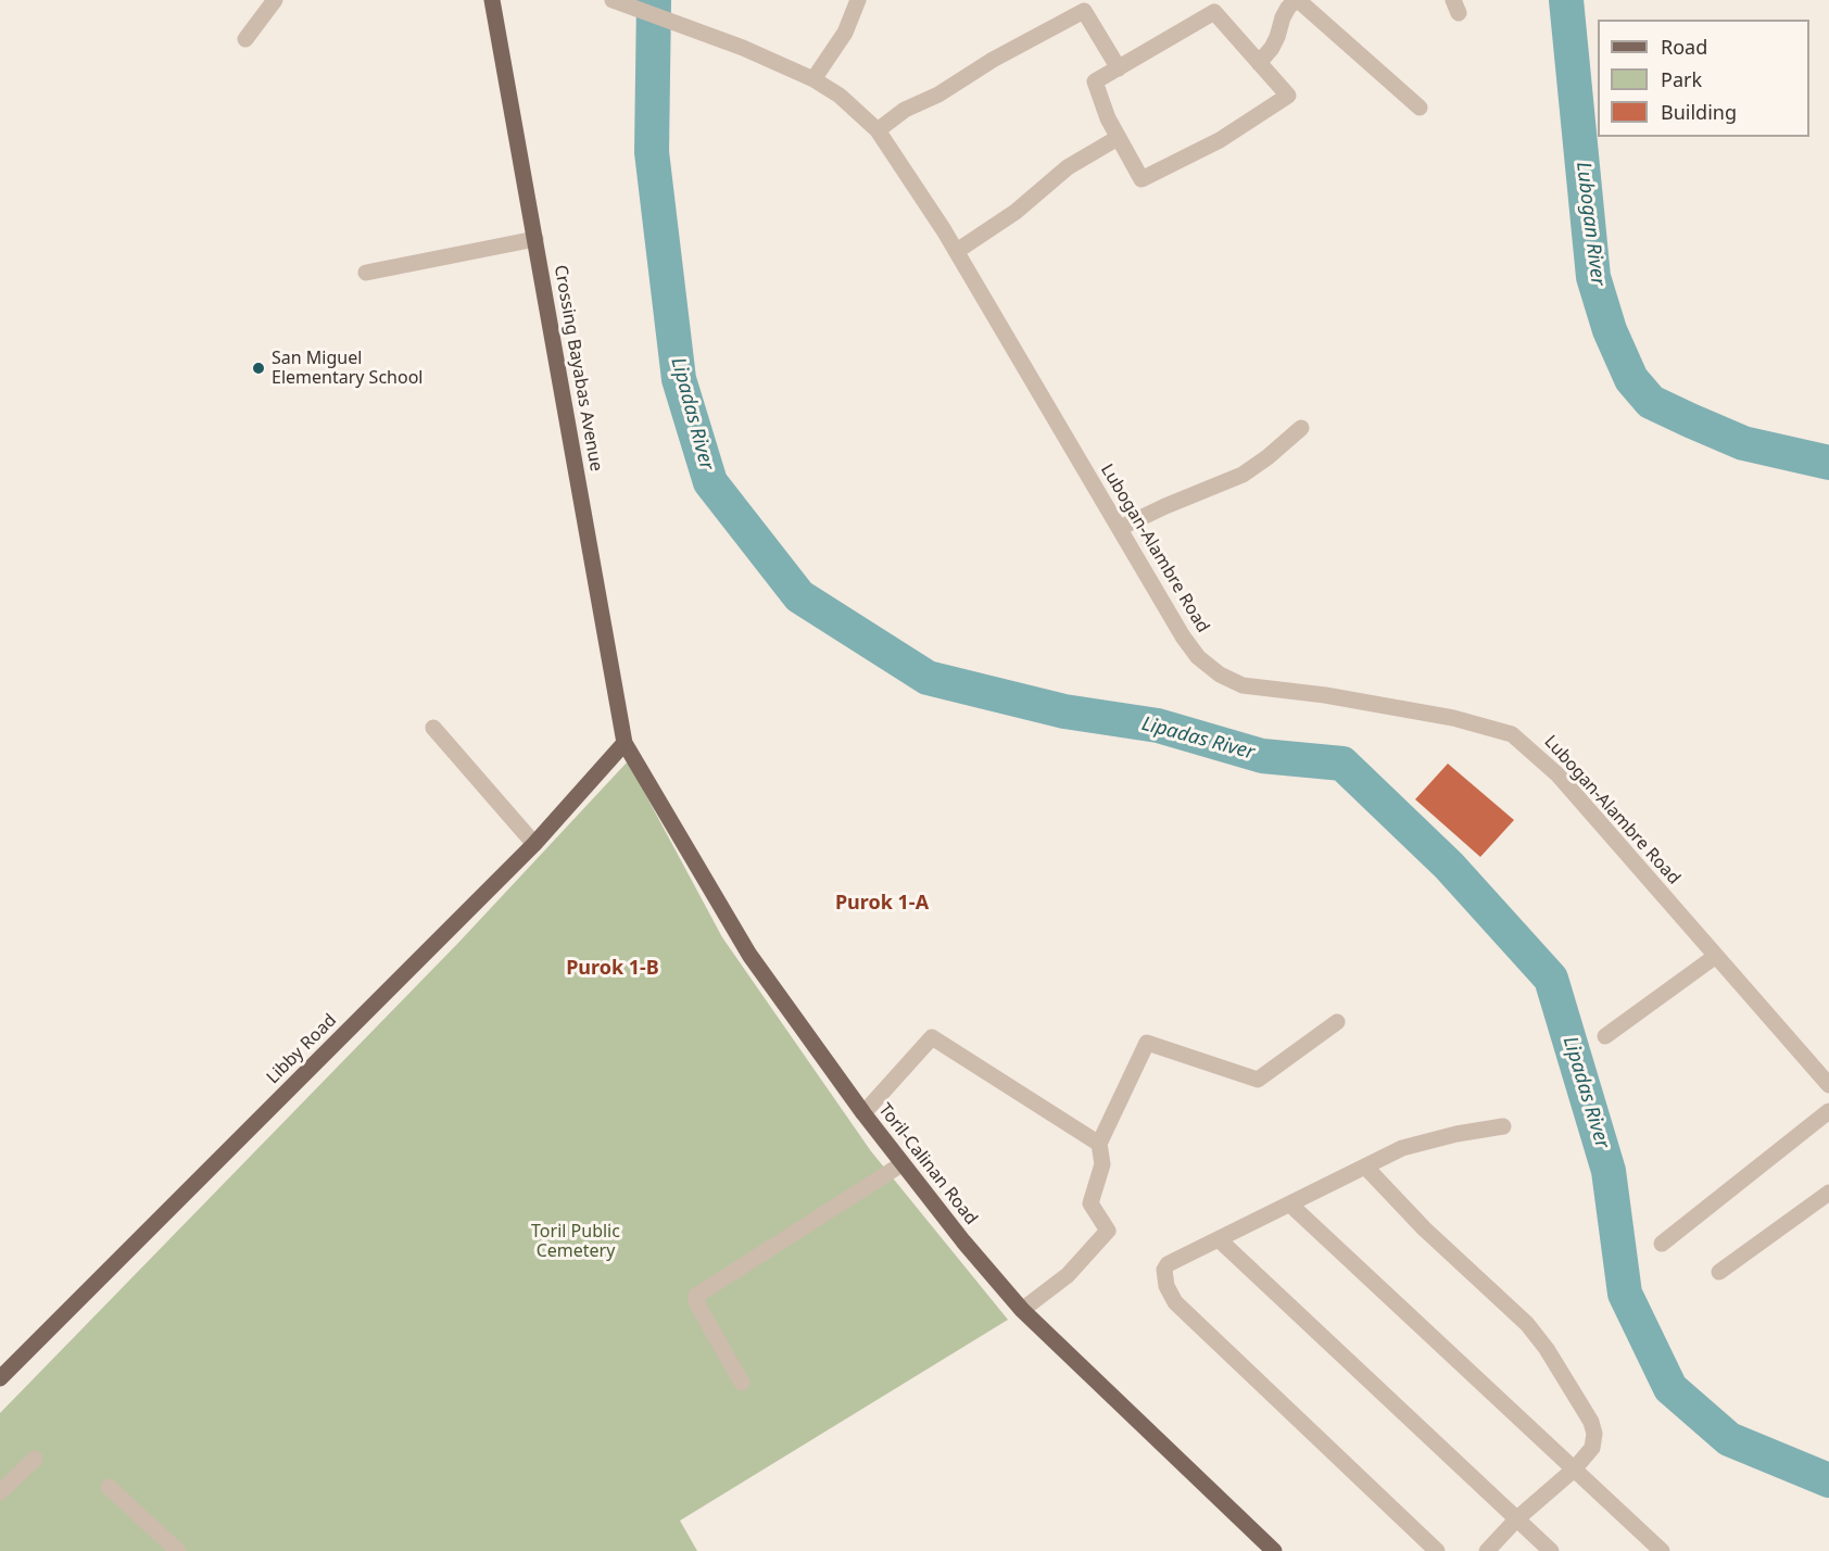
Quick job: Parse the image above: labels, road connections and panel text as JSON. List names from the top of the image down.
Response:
{
  "streets": {
    "main road": ["Crossing Bayabas Avenue", "Libby Road", "Toril-Calinan Road"],
    "street": ["Lubogan-Alambre Road"]
  },
  "crossings": [
    ["Crossing Bayabas Avenue", "Libby Road"],
    ["Crossing Bayabas Avenue", "Toril-Calinan Road"],
    ["Libby Road", "Toril-Calinan Road"]
  ],
  "districts": ["Purok 1-A", "Purok 1-B"],
  "water": ["Lubogan River", "Lipadas River"],
  "parks": ["Toril Public Cemetery"],
  "places": ["San Miguel Elementary School"],
  "legend": ["Road", "Park", "Building"]
}
